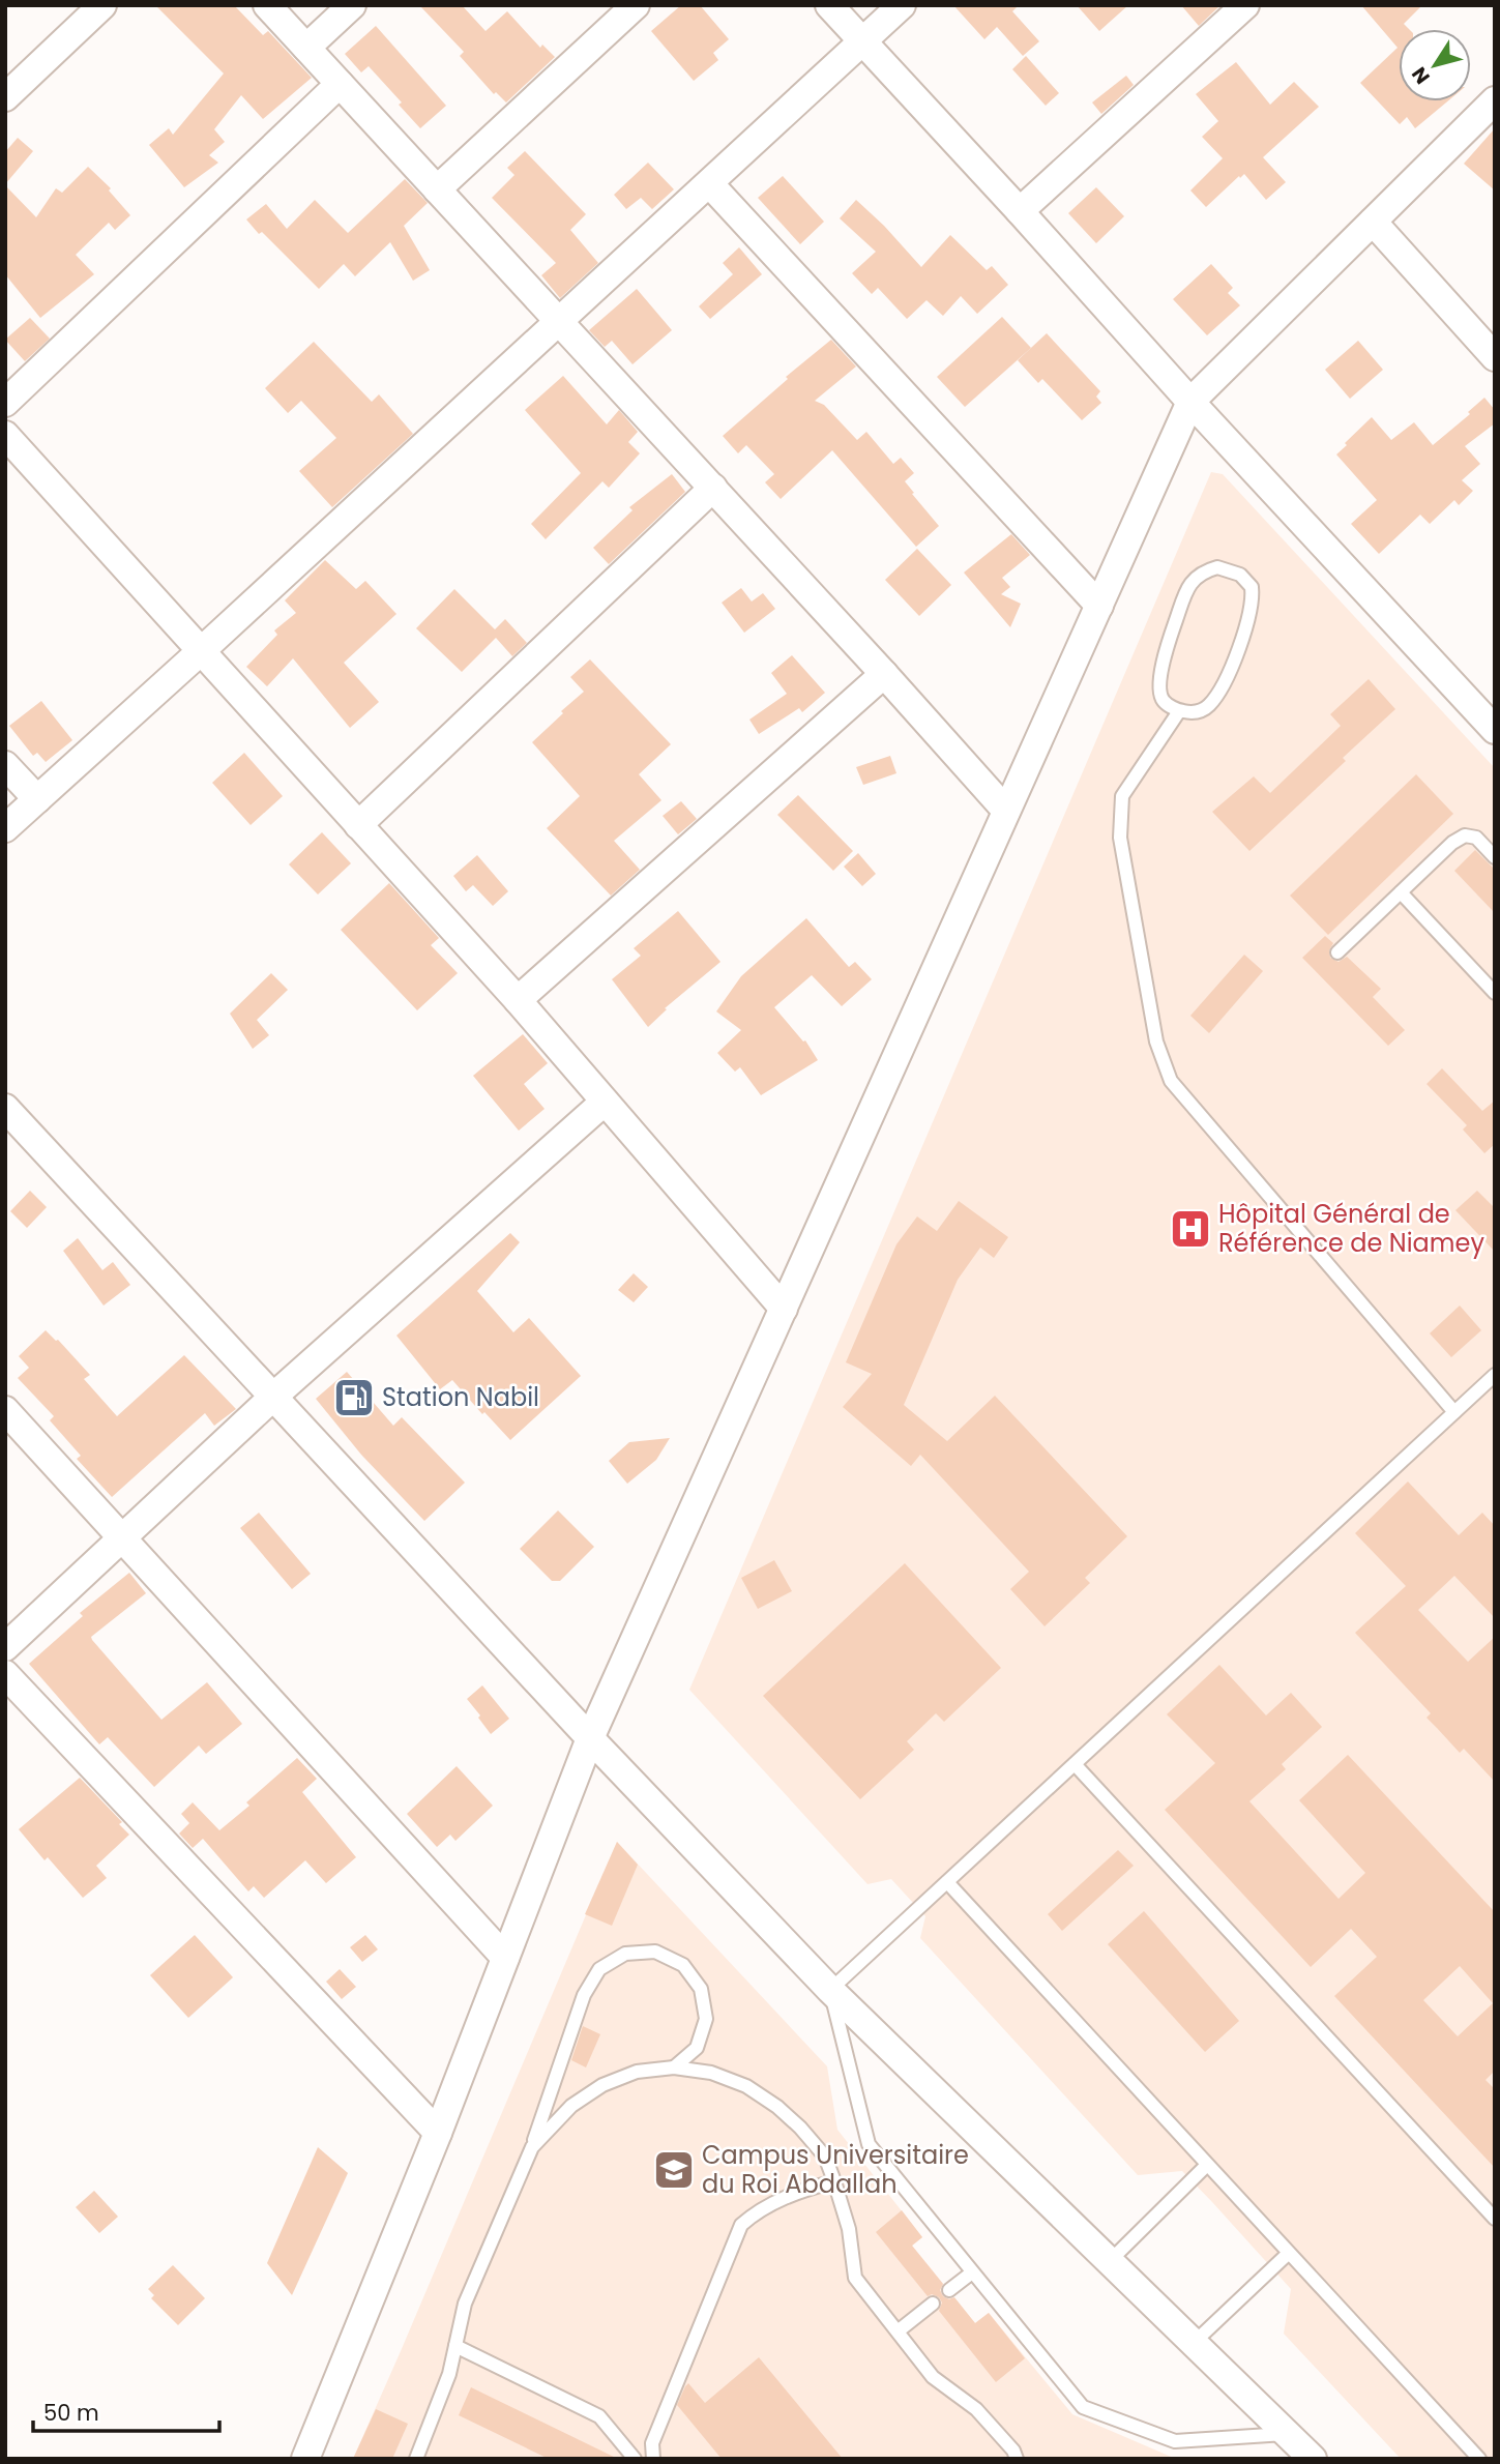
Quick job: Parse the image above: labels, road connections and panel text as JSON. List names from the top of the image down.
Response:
{
  "places": {
    "hospital": ["Hôpital Général de Référence de Niamey"],
    "fuel station": ["Station Nabil"],
    "school or university": ["Campus Universitaire du Roi Abdallah"]
  },
  "scale_bar": "50 m",
  "north": "bottom left"
}
